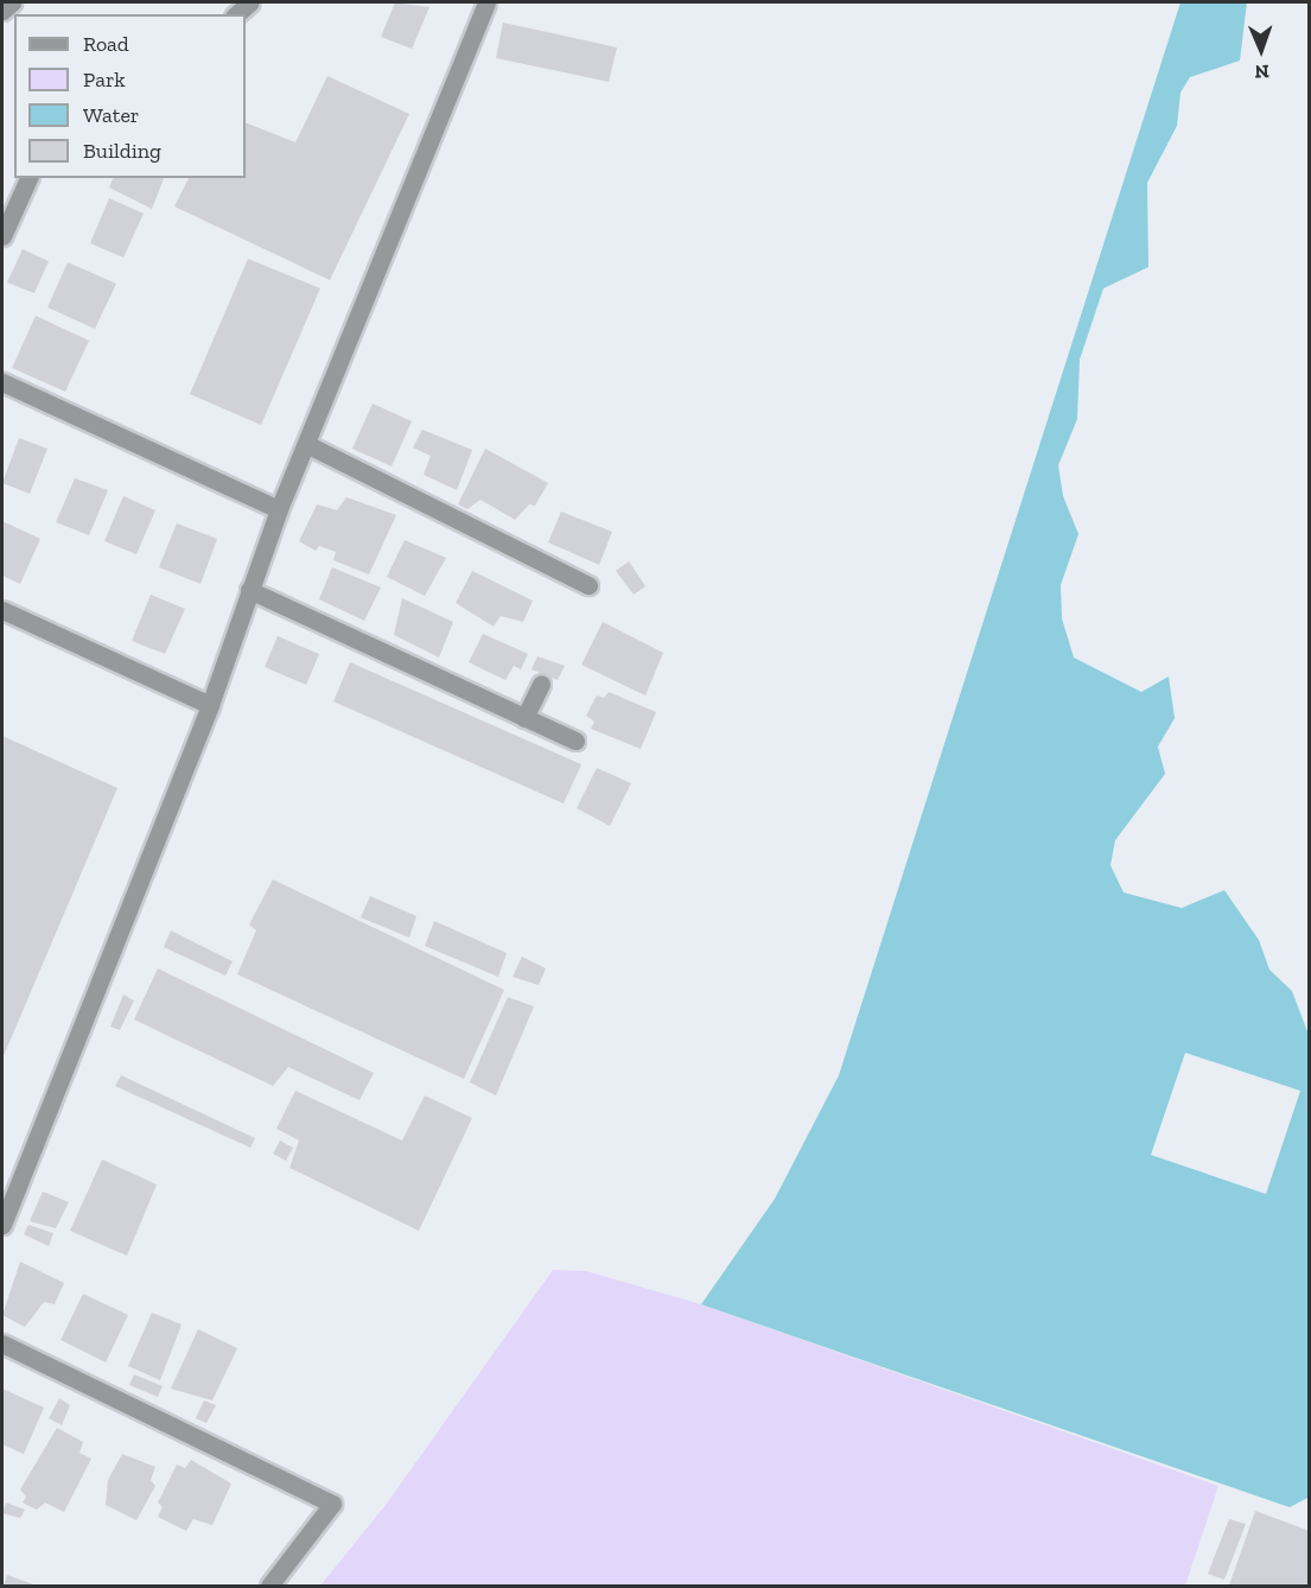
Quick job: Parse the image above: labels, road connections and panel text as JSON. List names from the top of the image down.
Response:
{
  "legend": [
    "Road",
    "Park",
    "Water",
    "Building"
  ],
  "north": "bottom"
}
